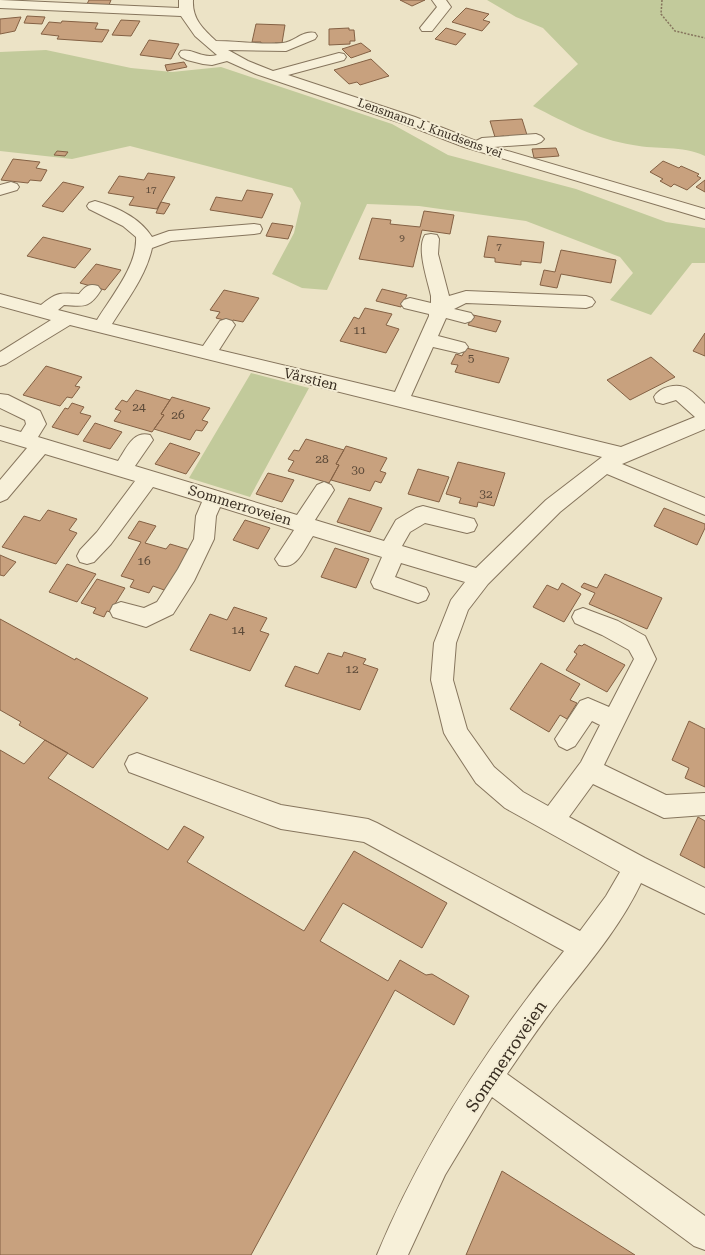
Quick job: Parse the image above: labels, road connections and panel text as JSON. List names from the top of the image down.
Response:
{
  "streets": {
    "street": ["Lensmann J. Knudsens vei", "Vårstien", "Sommerroveien"]
  },
  "house_numbers": [
    "17",
    "9",
    "7",
    "11",
    "5",
    "24",
    "26",
    "28",
    "30",
    "32",
    "16",
    "14",
    "12"
  ]
}
